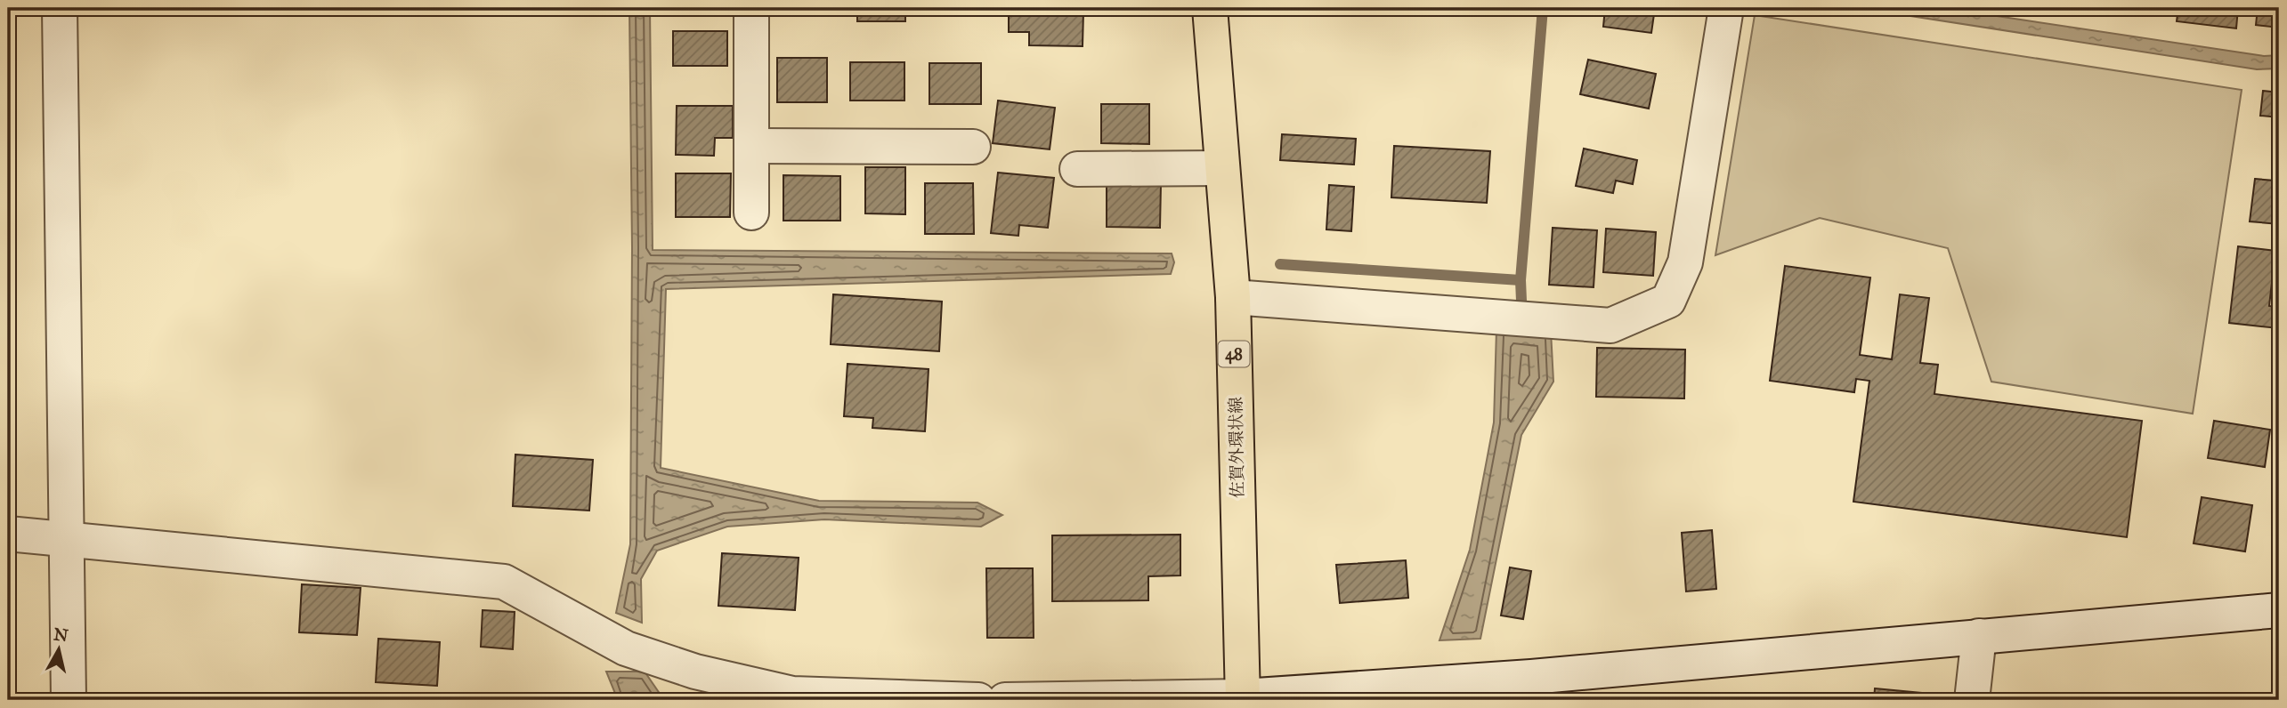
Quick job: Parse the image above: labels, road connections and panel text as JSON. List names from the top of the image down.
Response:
{
  "streets": {
    "main road": ["48", "佐賀外環状線"]
  },
  "north": "top"
}
